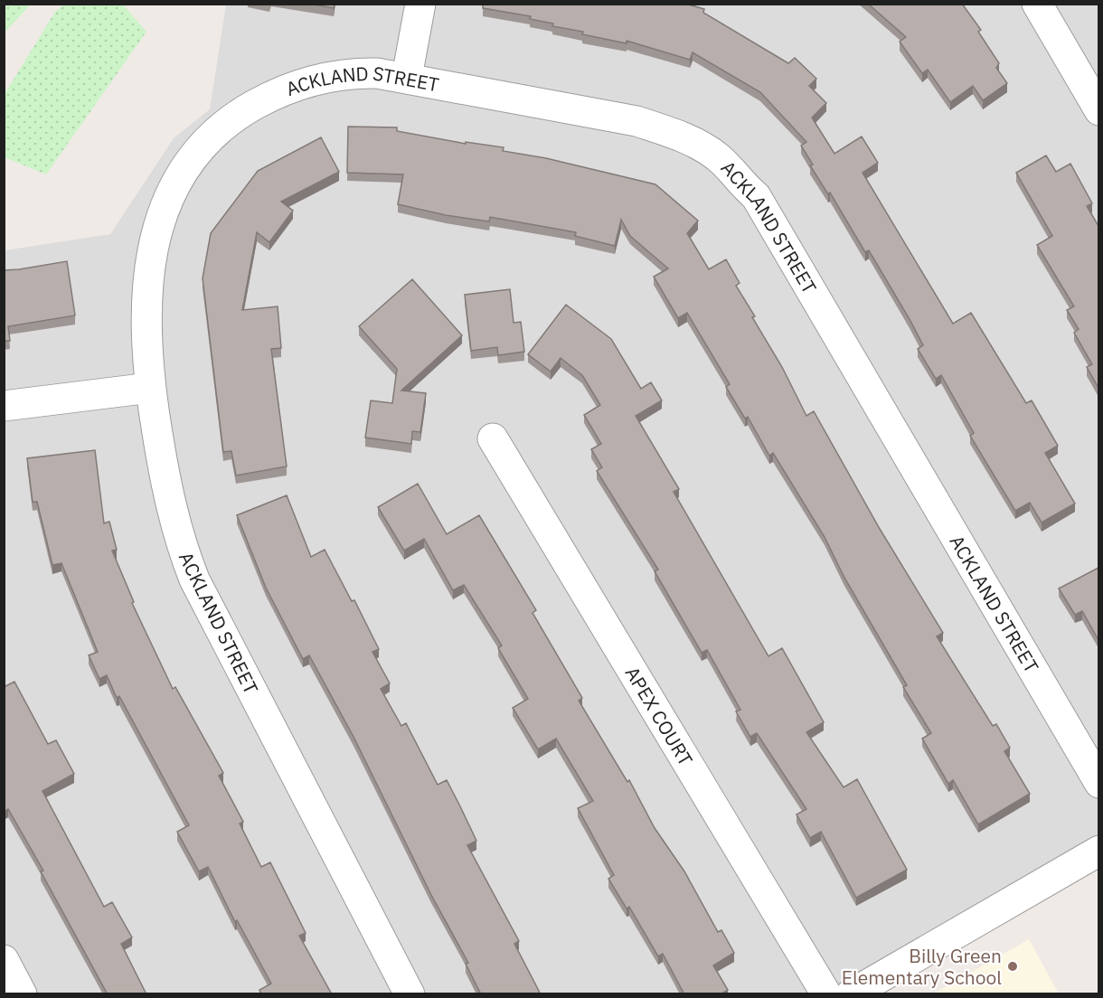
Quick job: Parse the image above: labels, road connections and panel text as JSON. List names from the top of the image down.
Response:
{
  "streets": {
    "street": ["ACKLAND STREET", "APEX COURT"]
  },
  "places": ["Billy Green Elementary School"]
}
